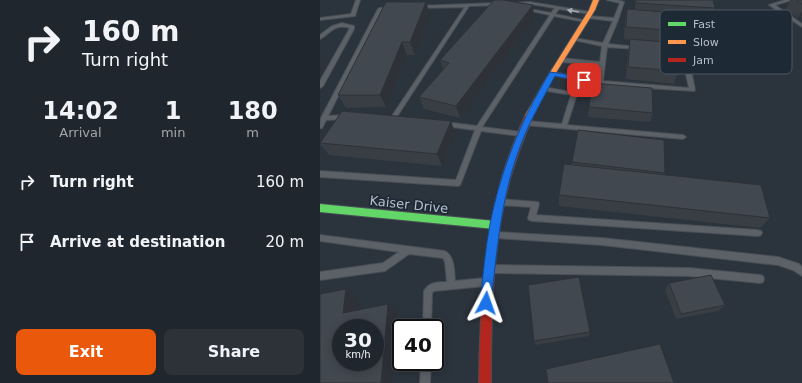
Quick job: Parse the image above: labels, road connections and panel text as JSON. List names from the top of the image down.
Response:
{
  "streets": {
    "street": ["Kaiser Drive"]
  },
  "legend": ["Fast", "Slow", "Jam"],
  "page": {
    "turn": ["160 m", "Turn right"],
    "eta": [
      "14:02",
      "Arrival",
      "1",
      "min",
      "180",
      "m"
    ],
    "list": [
      {
        "name": "Turn right",
        "value": "160 m"
      },
      {
        "name": "Arrive at destination",
        "value": "20 m"
      }
    ],
    "speed": "30 km/h",
    "limit": "40",
    "buttons": ["Exit", "Share"]
  }
}
